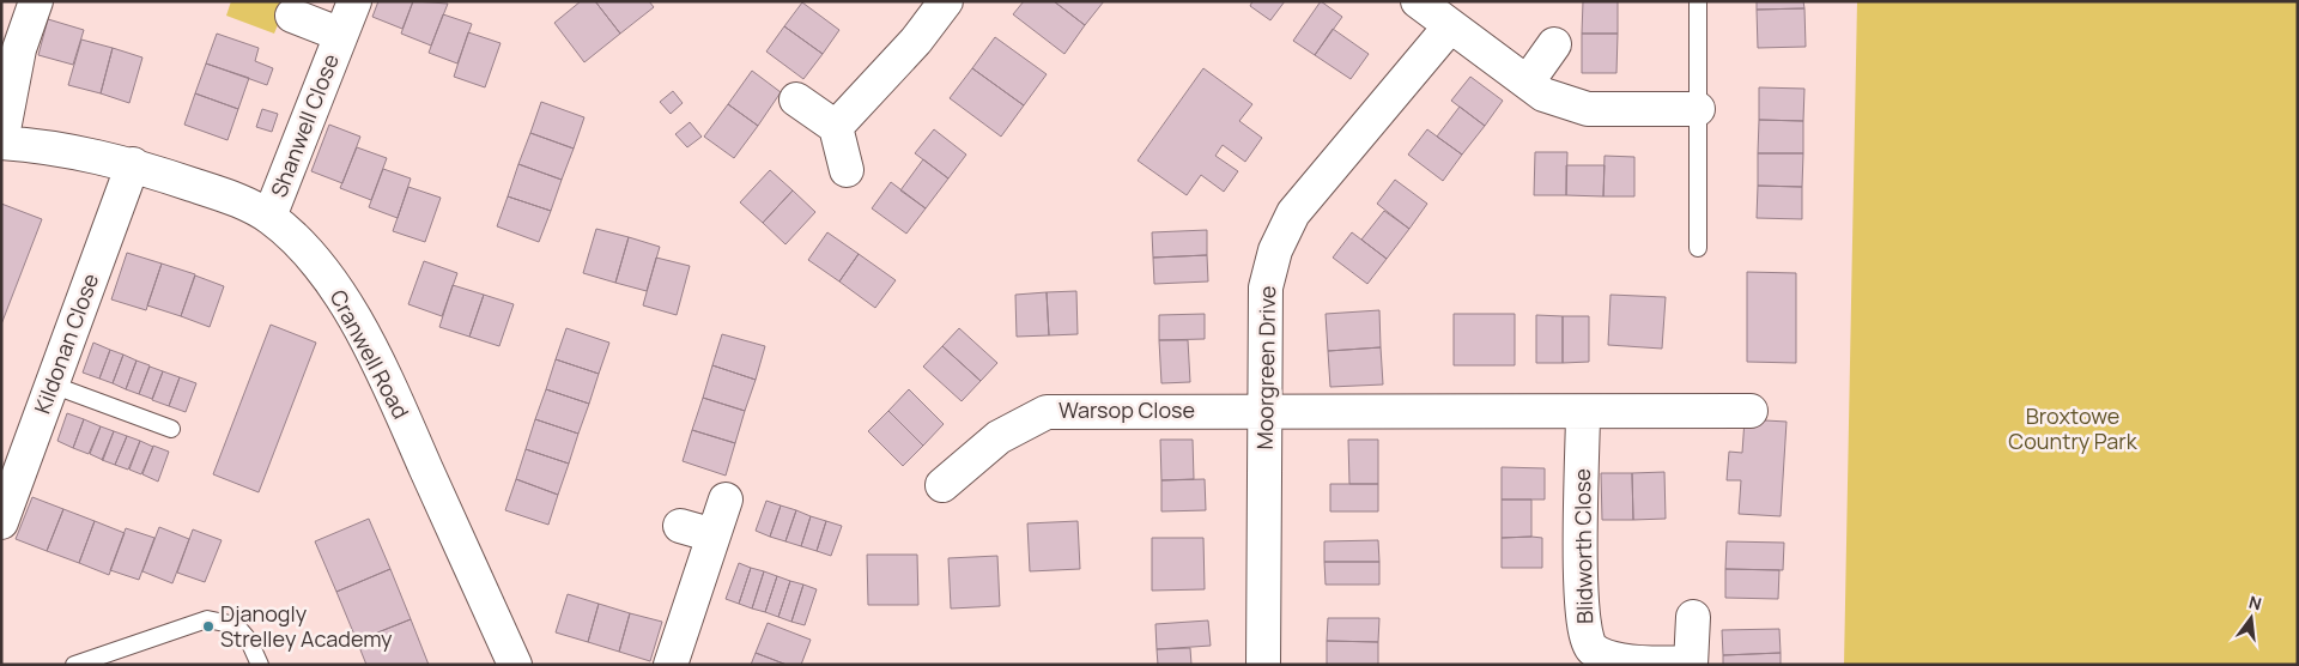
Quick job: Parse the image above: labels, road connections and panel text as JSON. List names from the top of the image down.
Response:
{
  "streets": {
    "street": [
      "Shanwell Close",
      "Kildonan Close",
      "Cranwell Road",
      "Moorgreen Drive",
      "Warsop Close",
      "Blidworth Close"
    ]
  },
  "crossings": [
    ["Shanwell Close", "Cranwell Road"],
    ["Kildonan Close", "Cranwell Road"],
    ["Moorgreen Drive", "Warsop Close"]
  ],
  "parks": ["Broxtowe Country Park"],
  "places": ["Djanogly Strelley Academy"],
  "north": "top"
}
